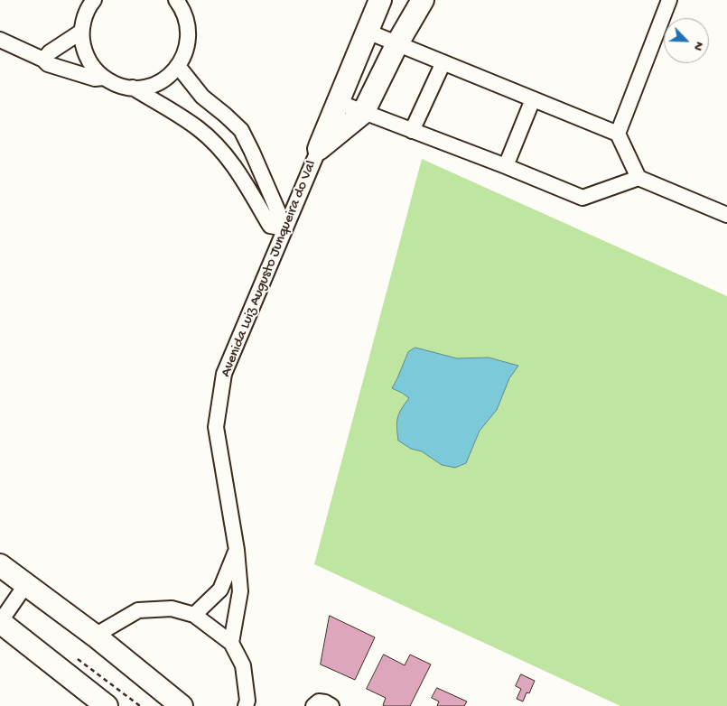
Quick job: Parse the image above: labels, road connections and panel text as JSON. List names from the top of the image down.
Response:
{
  "streets": {
    "main road": ["Avenida Luiz Augusto Junqueira do Val"]
  },
  "north": "bottom right"
}
